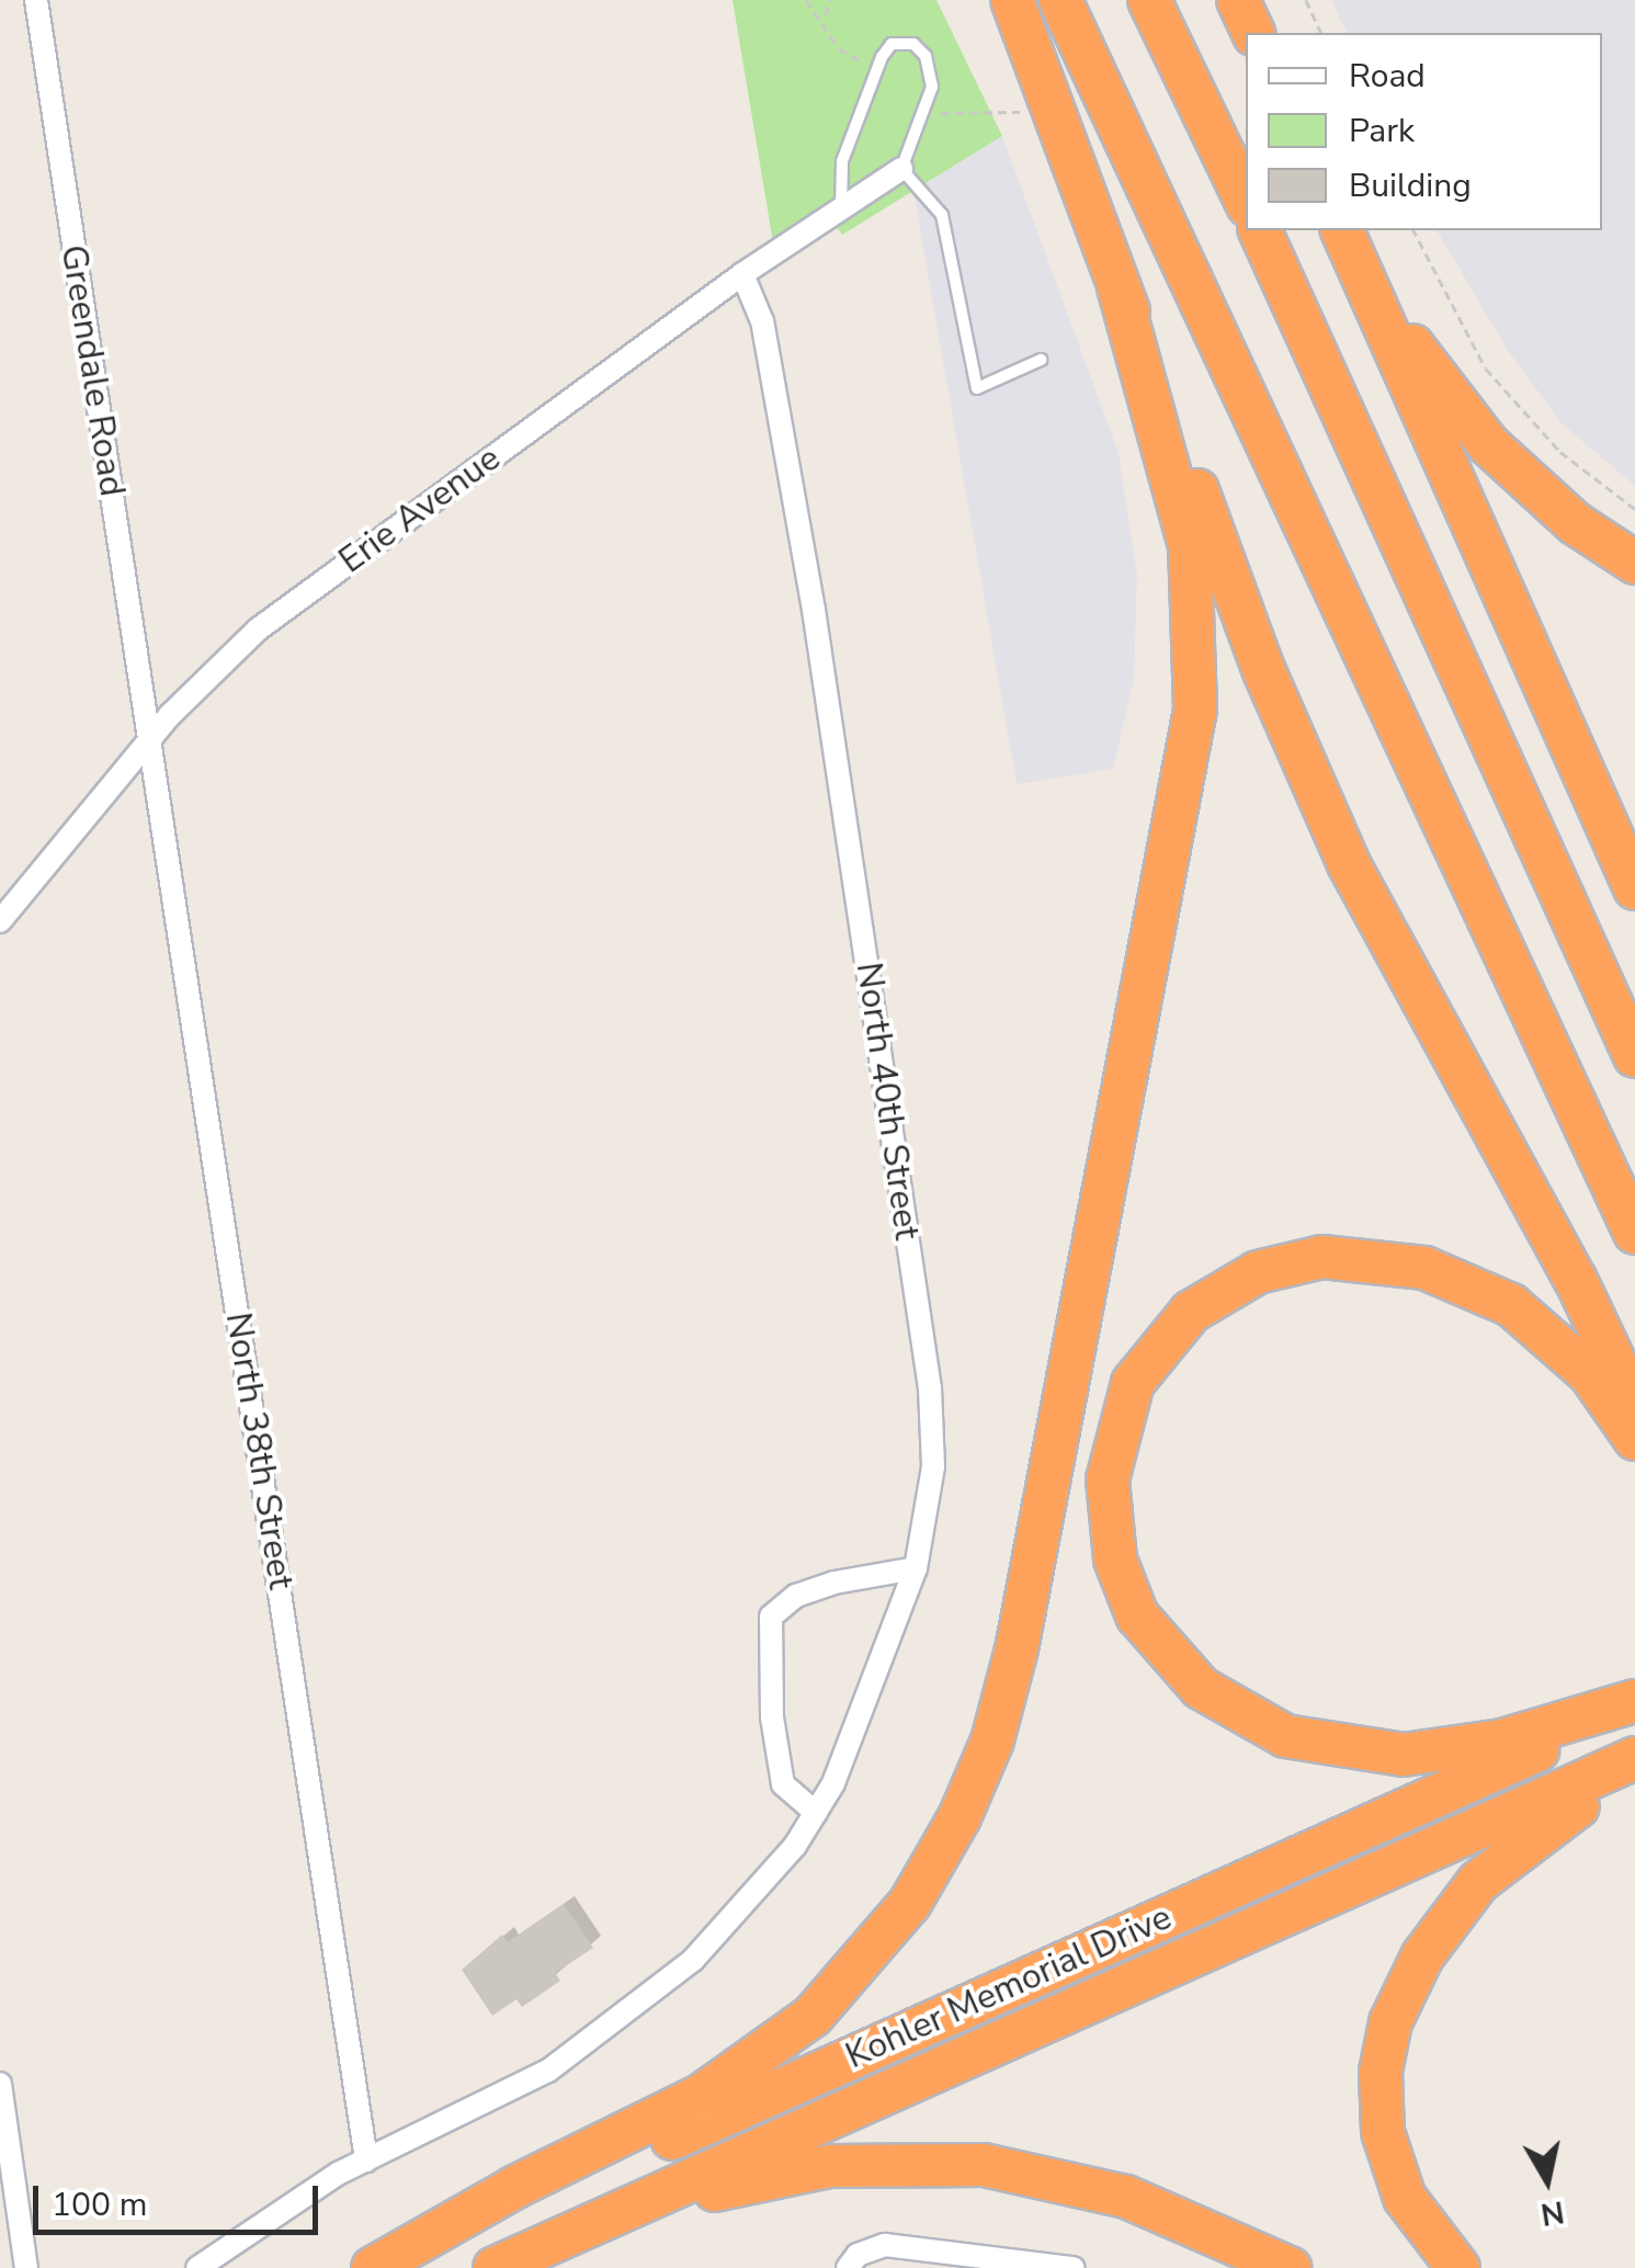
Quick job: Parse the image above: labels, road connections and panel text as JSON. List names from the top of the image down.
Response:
{
  "streets": {
    "highway": ["Kohler Memorial Drive"],
    "street": [
      "Greendale Road",
      "Erie Avenue",
      "North 40th Street",
      "North 38th Street"
    ]
  },
  "crossings": [
    ["Greendale Road", "Erie Avenue"],
    ["Greendale Road", "North 38th Street"],
    ["Erie Avenue", "North 40th Street"],
    ["Erie Avenue", "North 38th Street"],
    ["North 40th Street", "North 38th Street"]
  ],
  "legend": ["Road", "Park", "Building"],
  "scale_bar": "100 m",
  "north": "bottom"
}
